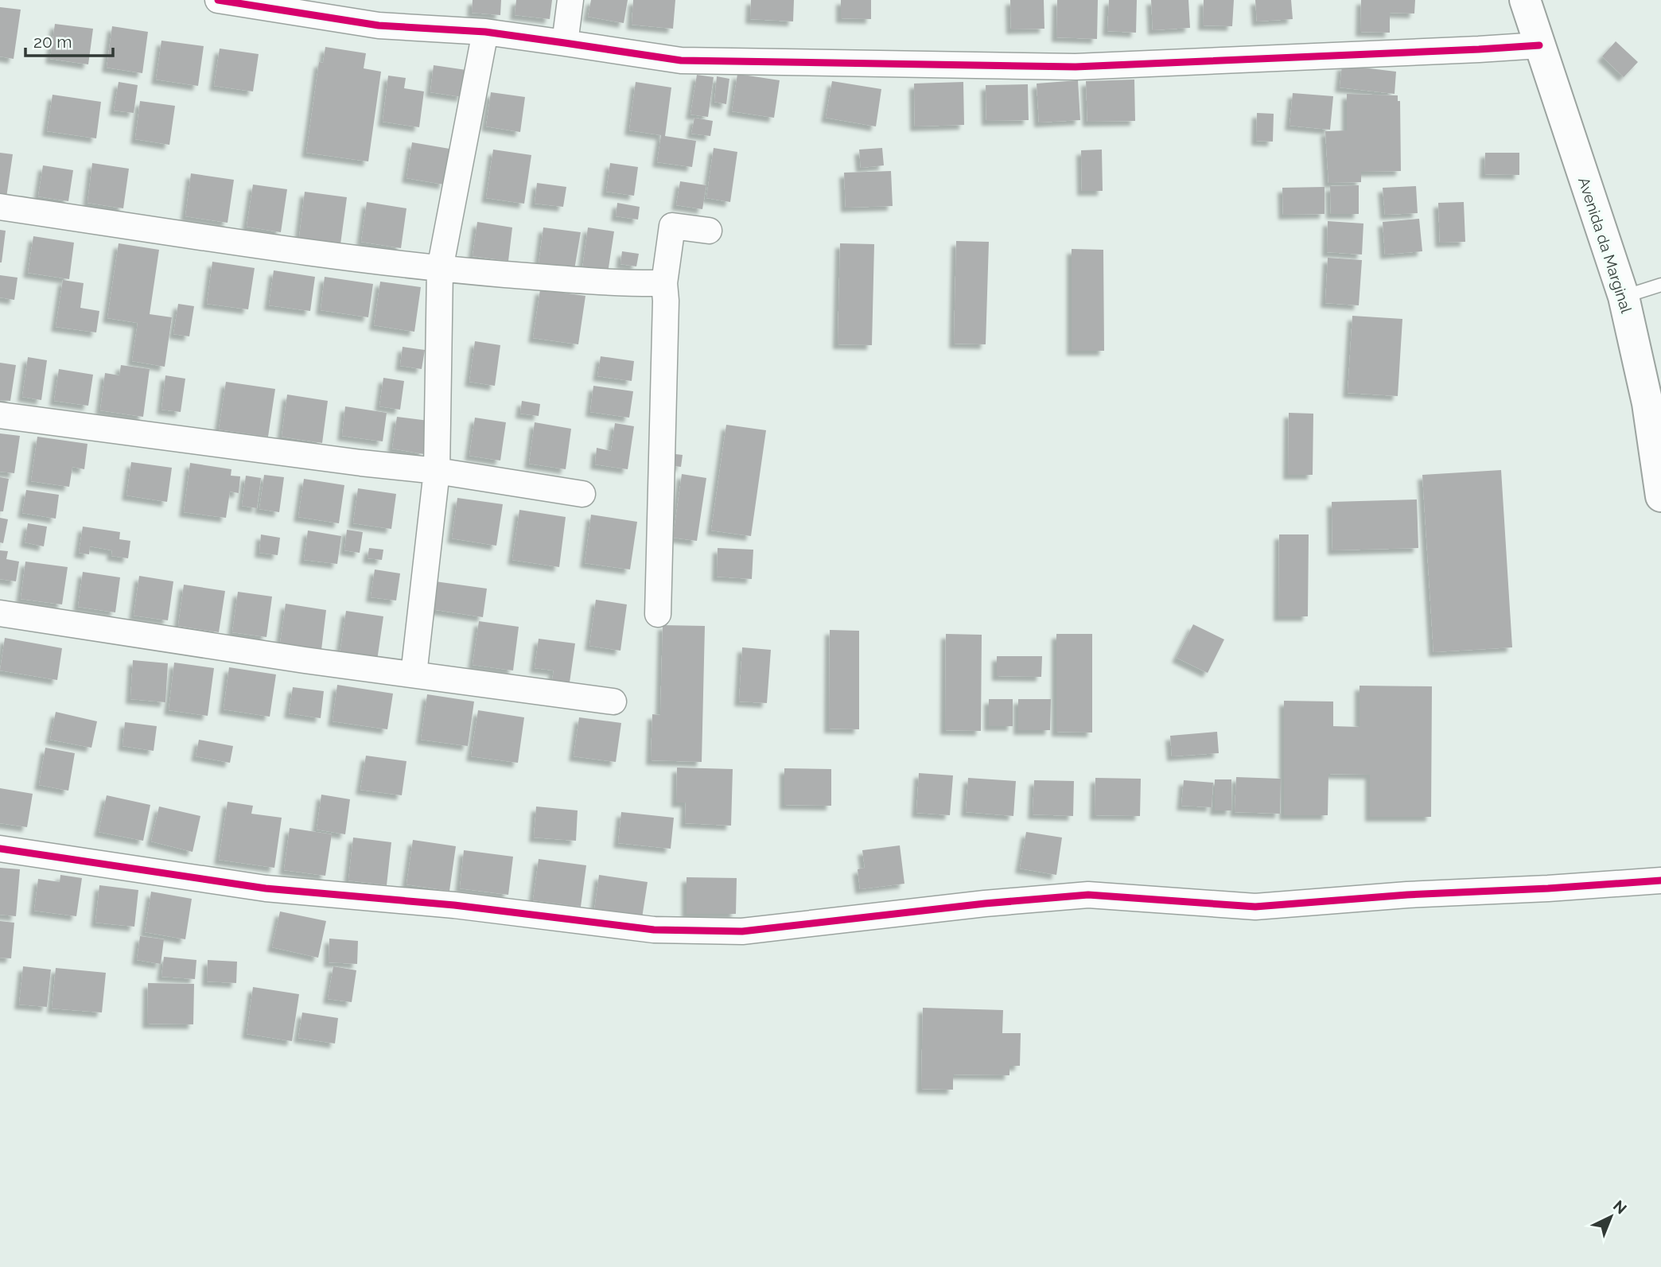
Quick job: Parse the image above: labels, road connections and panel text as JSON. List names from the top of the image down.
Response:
{
  "streets": {
    "main road": ["Avenida da Marginal"]
  },
  "scale_bar": "20 m",
  "north": "top right"
}
